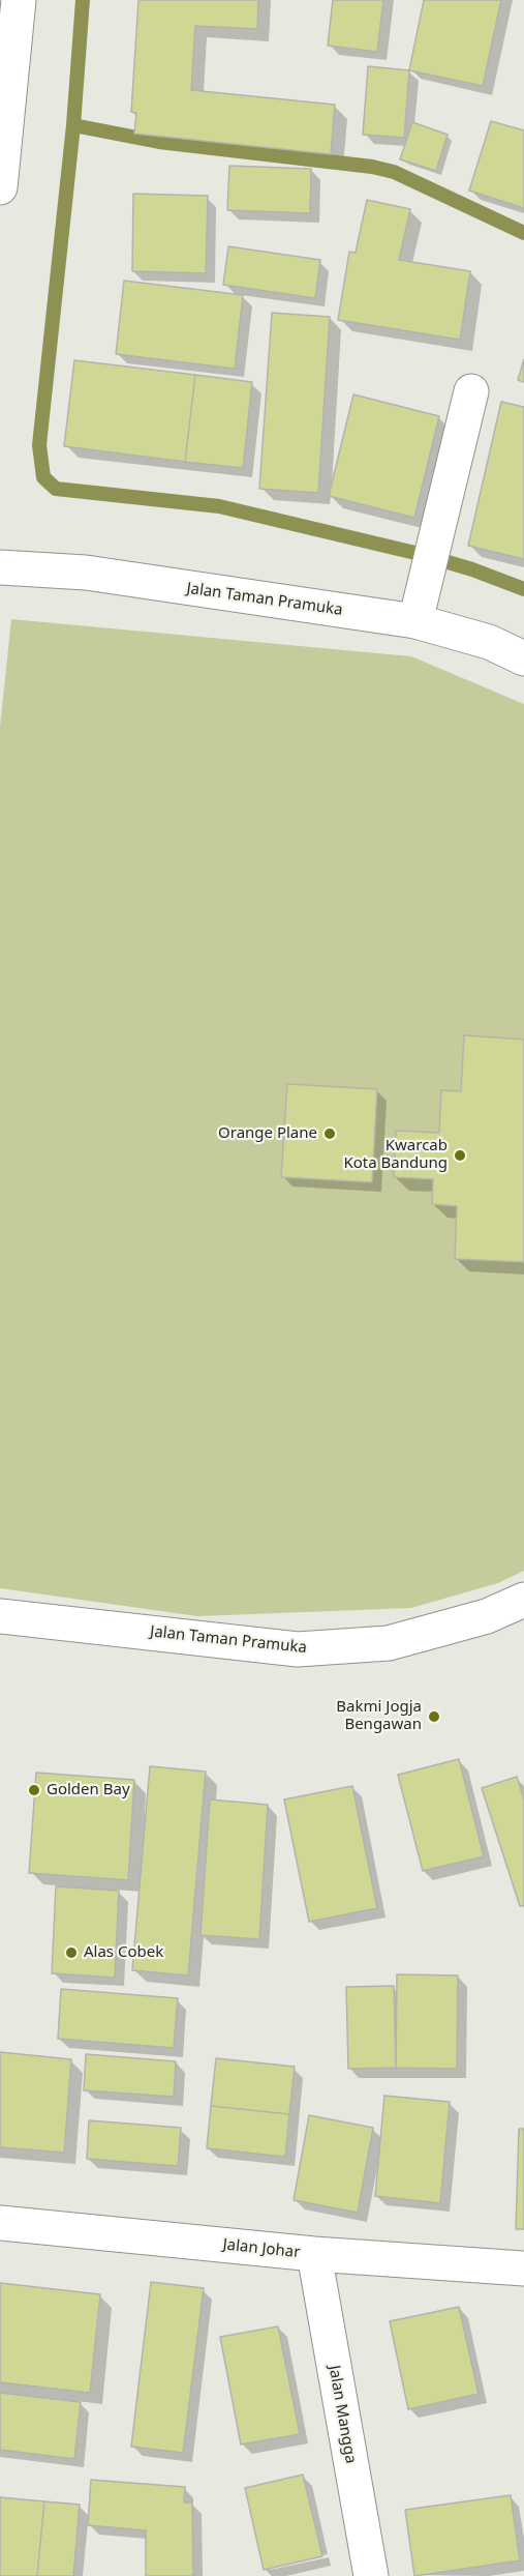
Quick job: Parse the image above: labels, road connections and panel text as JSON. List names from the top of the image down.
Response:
{
  "streets": {
    "street": ["Jalan Taman Pramuka", "Jalan Johar", "Jalan Mangga"]
  },
  "crossings": [
    ["Jalan Johar", "Jalan Mangga"]
  ],
  "places": [
    "Orange Plane",
    "Kwarcab Kota Bandung",
    "Bakmi Jogja Bengawan",
    "Golden Bay",
    "Alas Cobek"
  ]
}
